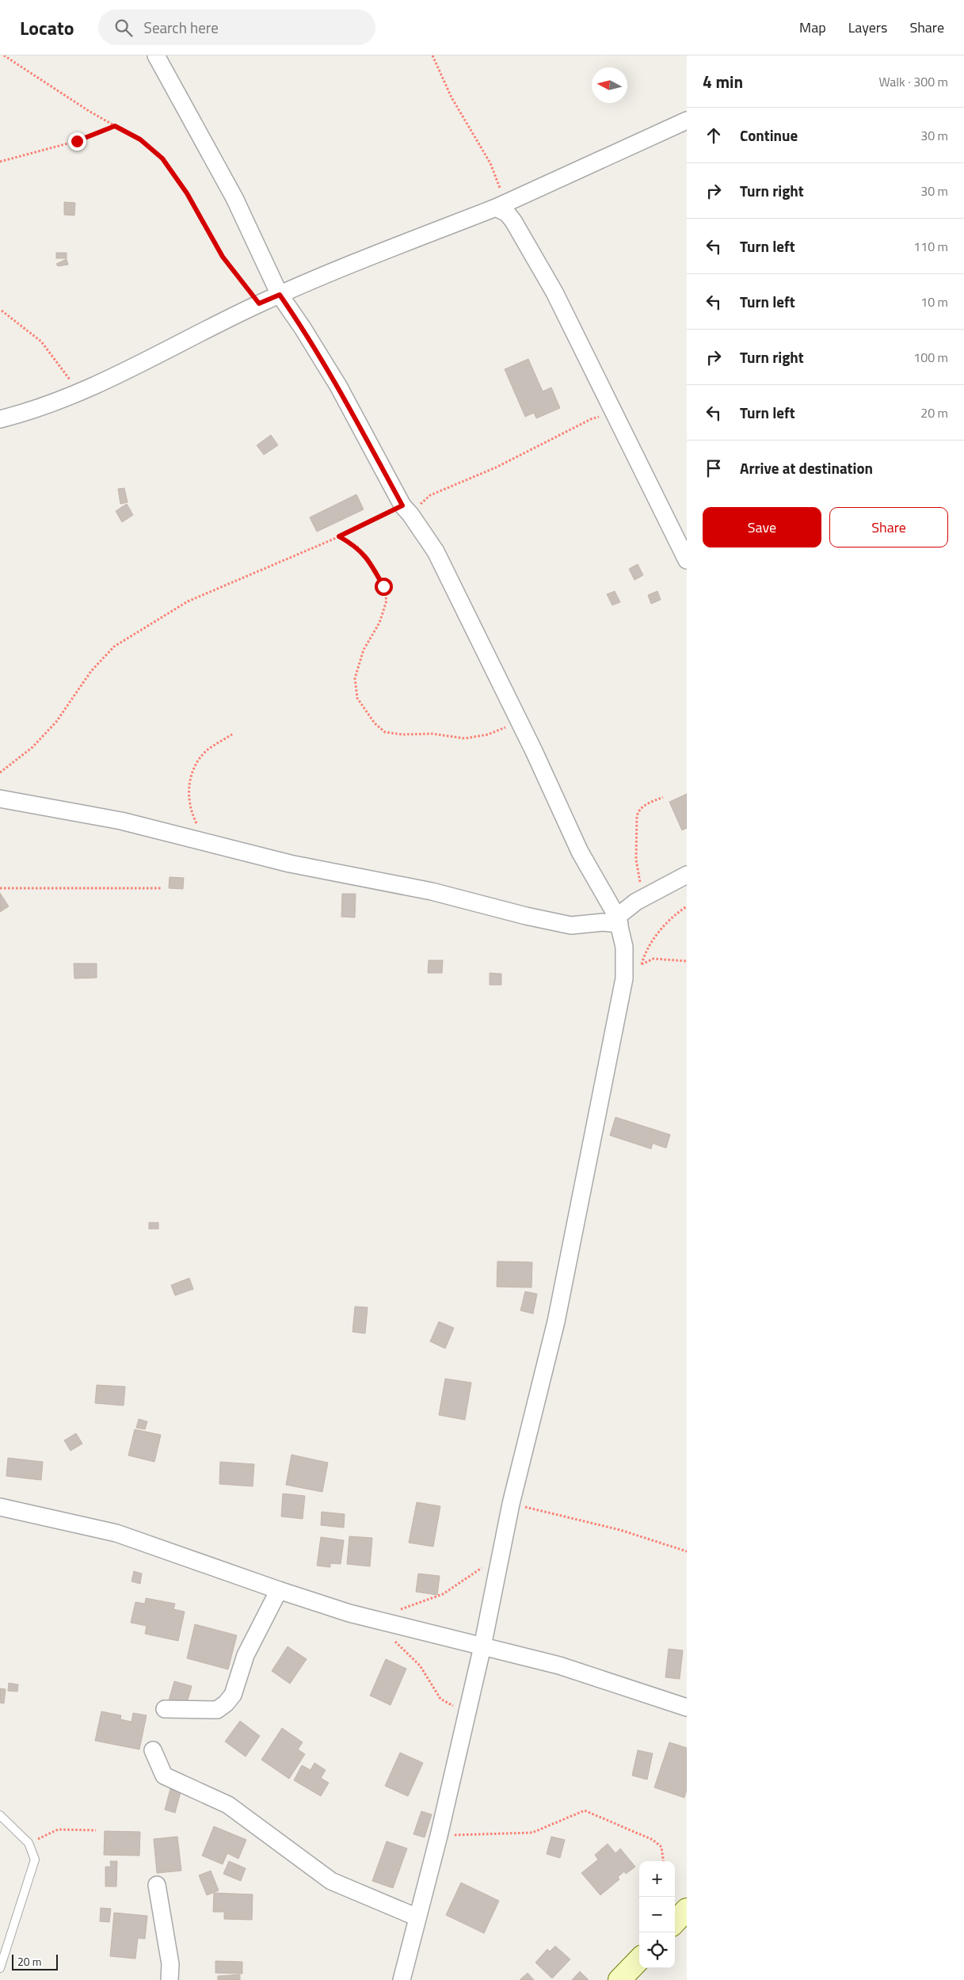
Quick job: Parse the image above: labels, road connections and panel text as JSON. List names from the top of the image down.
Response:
{
  "scale_bar": "20 m",
  "north": "left",
  "page": {
    "header": "Locato",
    "search": "Search here",
    "nav": ["Map", "Layers", "Share"],
    "heading": ["4 min", "Walk · 300 m"],
    "list": [
      ["Continue", "30 m"],
      ["Turn right", "30 m"],
      ["Turn left", "110 m"],
      ["Turn left", "10 m"],
      ["Turn right", "100 m"],
      ["Turn left", "20 m"],
      "Arrive at destination"
    ],
    "buttons": ["Save", "Share"],
    "map_buttons": ["+", "−"],
    "scale": "20 m"
  }
}
